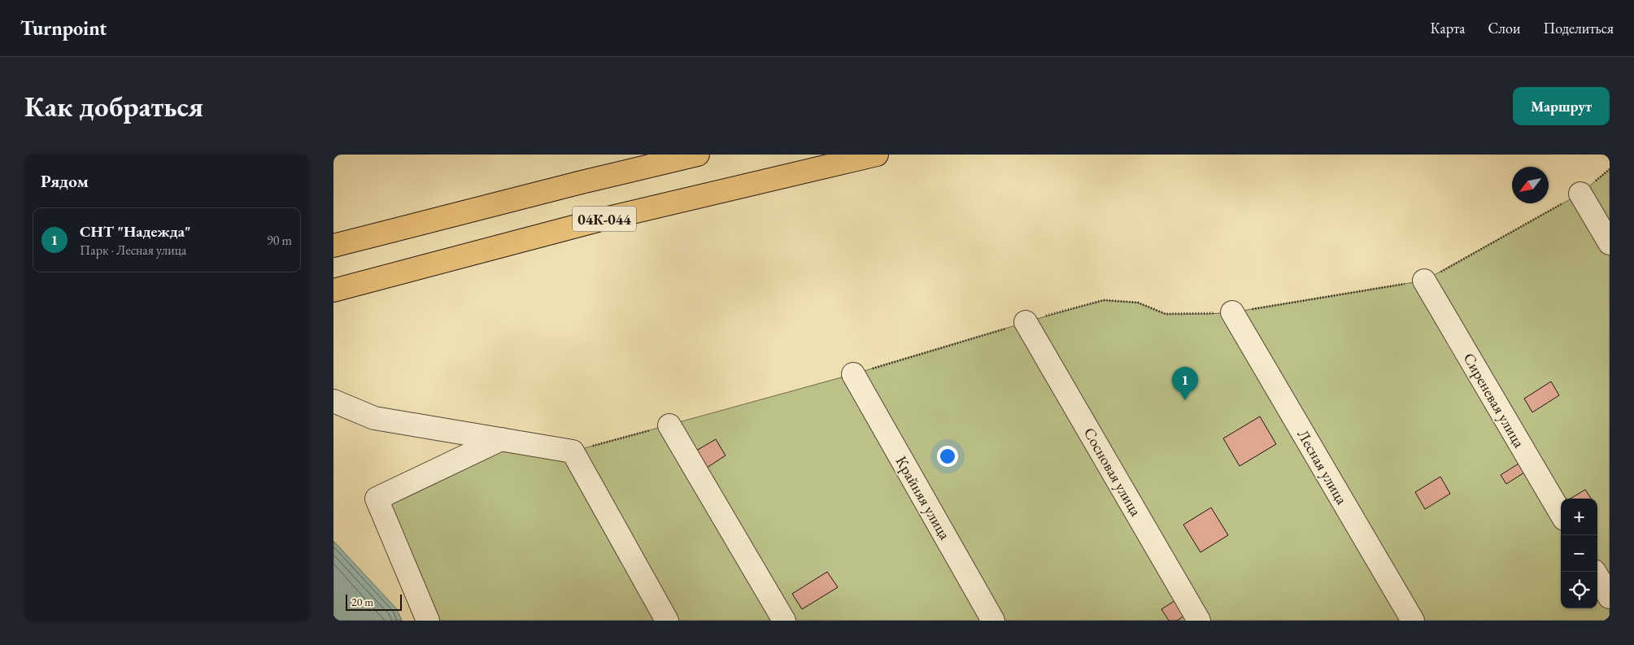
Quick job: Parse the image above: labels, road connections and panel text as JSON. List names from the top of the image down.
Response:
{
  "streets": {
    "main road": ["04К-044"],
    "street": [
      "Сиреневая улица",
      "Лесная улица",
      "Сосновая улица",
      "Крайняя улица"
    ]
  },
  "scale_bar": "20 m",
  "north": "bottom left",
  "page": {
    "header": "Turnpoint",
    "nav": ["Карта", "Слои", "Поделиться"],
    "buttons": "Маршрут",
    "title": "Как добраться",
    "heading": "Рядом",
    "list": [
      {
        "mark": "1",
        "name": "СНТ \"Надежда\"",
        "note": "Парк · Лесная улица",
        "value": "90 m"
      }
    ],
    "pins": "1",
    "map_buttons": ["+", "−"],
    "scale": "20 m"
  }
}
